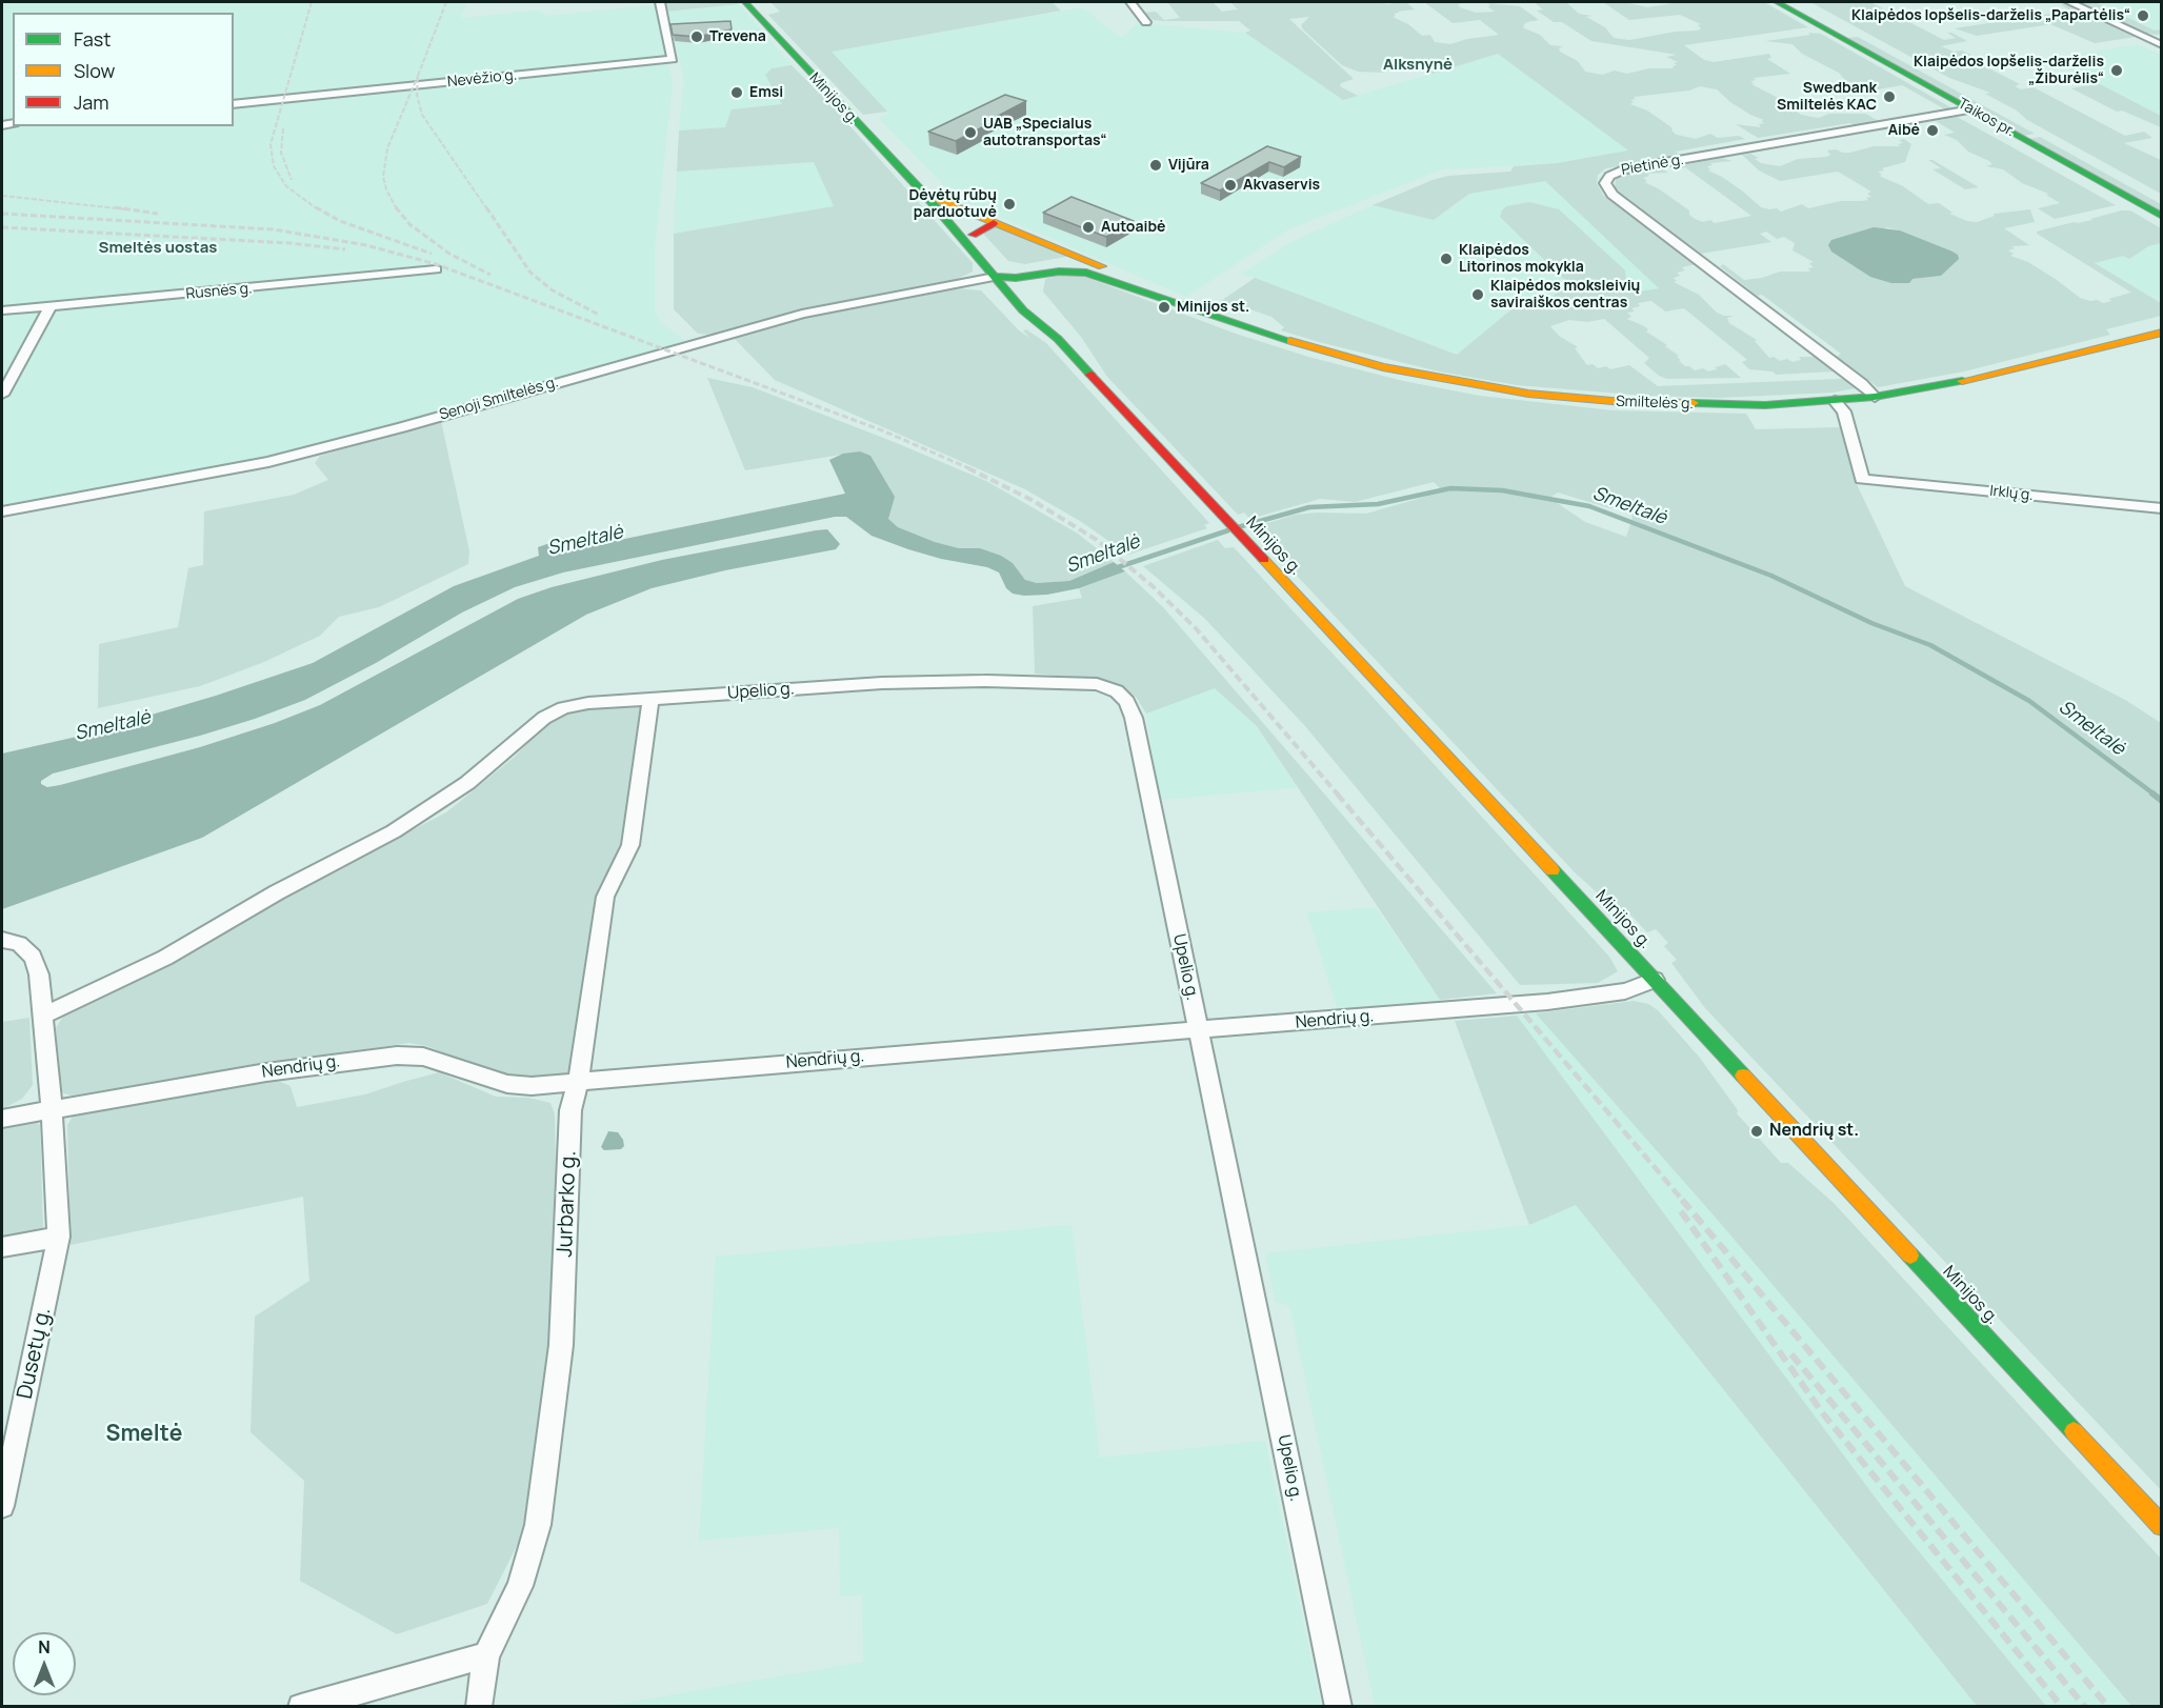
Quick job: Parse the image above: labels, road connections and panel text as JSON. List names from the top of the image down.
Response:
{
  "streets": {
    "main road": ["Minijos g.", "Taikos pr.", "Smiltelės g."],
    "street": [
      "Nevėžio g.",
      "Pietinė g.",
      "Rusnės g.",
      "Senoji Smiltelės g.",
      "Irklų g.",
      "Upelio g.",
      "Nendrių g.",
      "Jurbarko g.",
      "Dusetų g."
    ]
  },
  "crossings": [
    ["Minijos g.", "Senoji Smiltelės g."],
    ["Minijos g.", "Nendrių g."],
    ["Taikos pr.", "Pietinė g."],
    ["Pietinė g.", "Smiltelės g."],
    ["Smiltelės g.", "Irklų g."],
    ["Upelio g.", "Nendrių g."],
    ["Upelio g.", "Jurbarko g."],
    ["Upelio g.", "Dusetų g."],
    ["Nendrių g.", "Jurbarko g."],
    ["Nendrių g.", "Dusetų g."]
  ],
  "districts": ["Alksnynė", "Smeltės uostas", "Smeltė"],
  "water": ["Smeltalė"],
  "places": [
    "Klaipėdos lopšelis-darželis „Papartėlis“",
    "Trevena",
    "Klaipėdos lopšelis-darželis „Žiburėlis“",
    "Emsi",
    "Swedbank Smiltelės KAC",
    "Aibė",
    "UAB „Specialus autotransportas“",
    "Vijūra",
    "Akvaservis",
    "Dėvėtų rūbų parduotuvė",
    "Autoaibė",
    "Klaipėdos Litorinos mokykla",
    "Klaipėdos moksleivių saviraiškos centras",
    "Minijos st.",
    "Nendrių st."
  ],
  "legend": ["Fast", "Slow", "Jam"],
  "north": "top"
}
